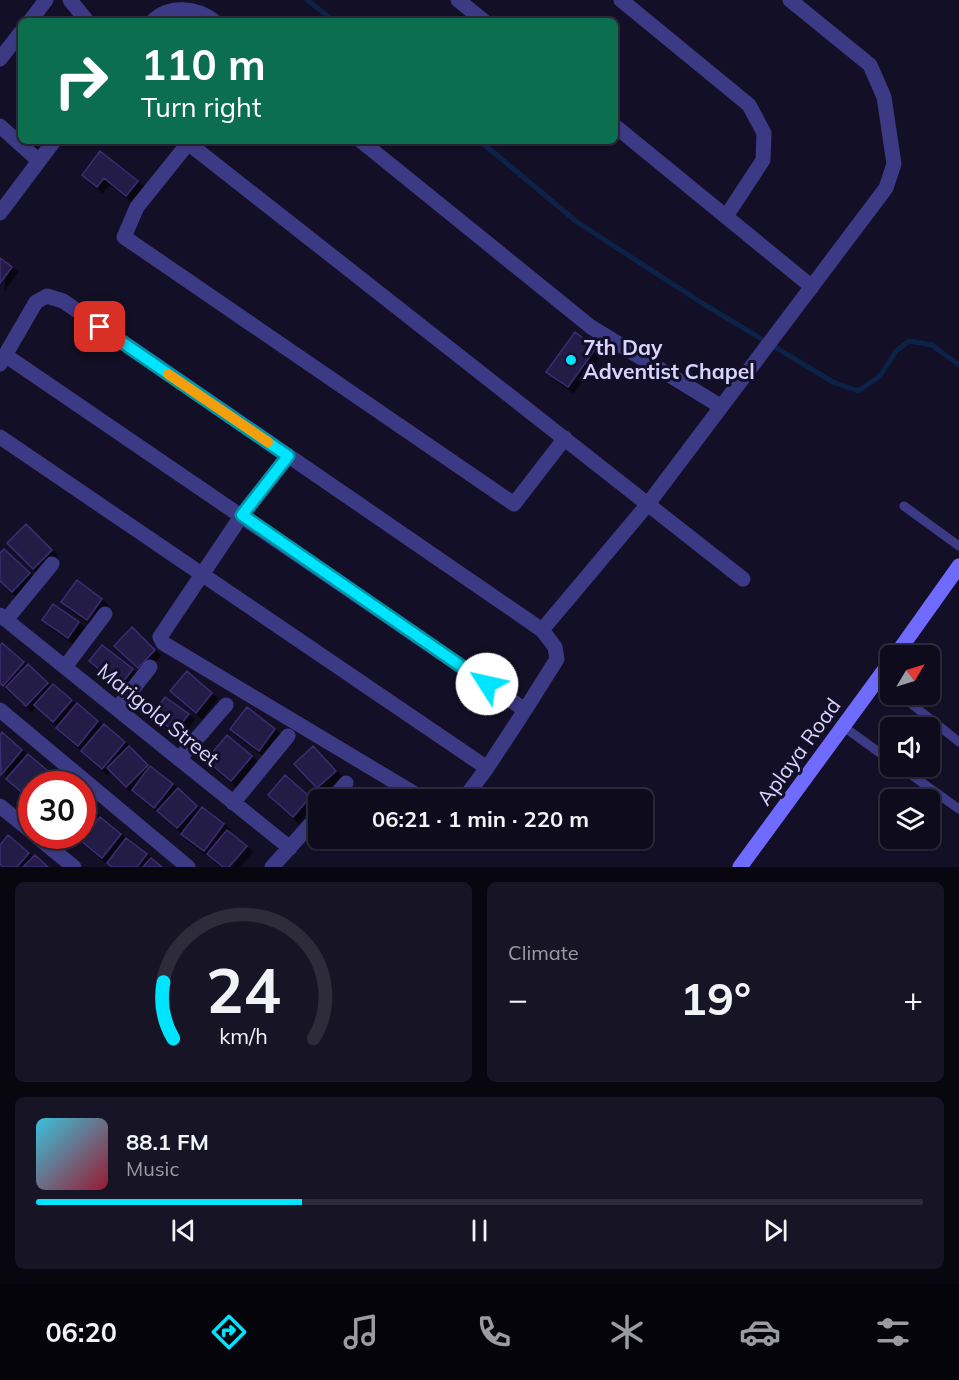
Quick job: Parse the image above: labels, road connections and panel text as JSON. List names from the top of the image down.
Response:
{
  "streets": {
    "street": ["Marigold Street", "Aplaya Road"]
  },
  "places": ["7th Day Adventist Chapel"],
  "north": "top right",
  "page": {
    "turn": ["110 m", "Turn right"],
    "limit": "30",
    "trip": "06:21 · 1 min · 220 m",
    "tile": "Climate",
    "heat": ["−", "19°", "+"],
    "song": ["88.1 FM", "Music"],
    "tabs": "06:20",
    "gauge": ["24", "km/h"]
  }
}
